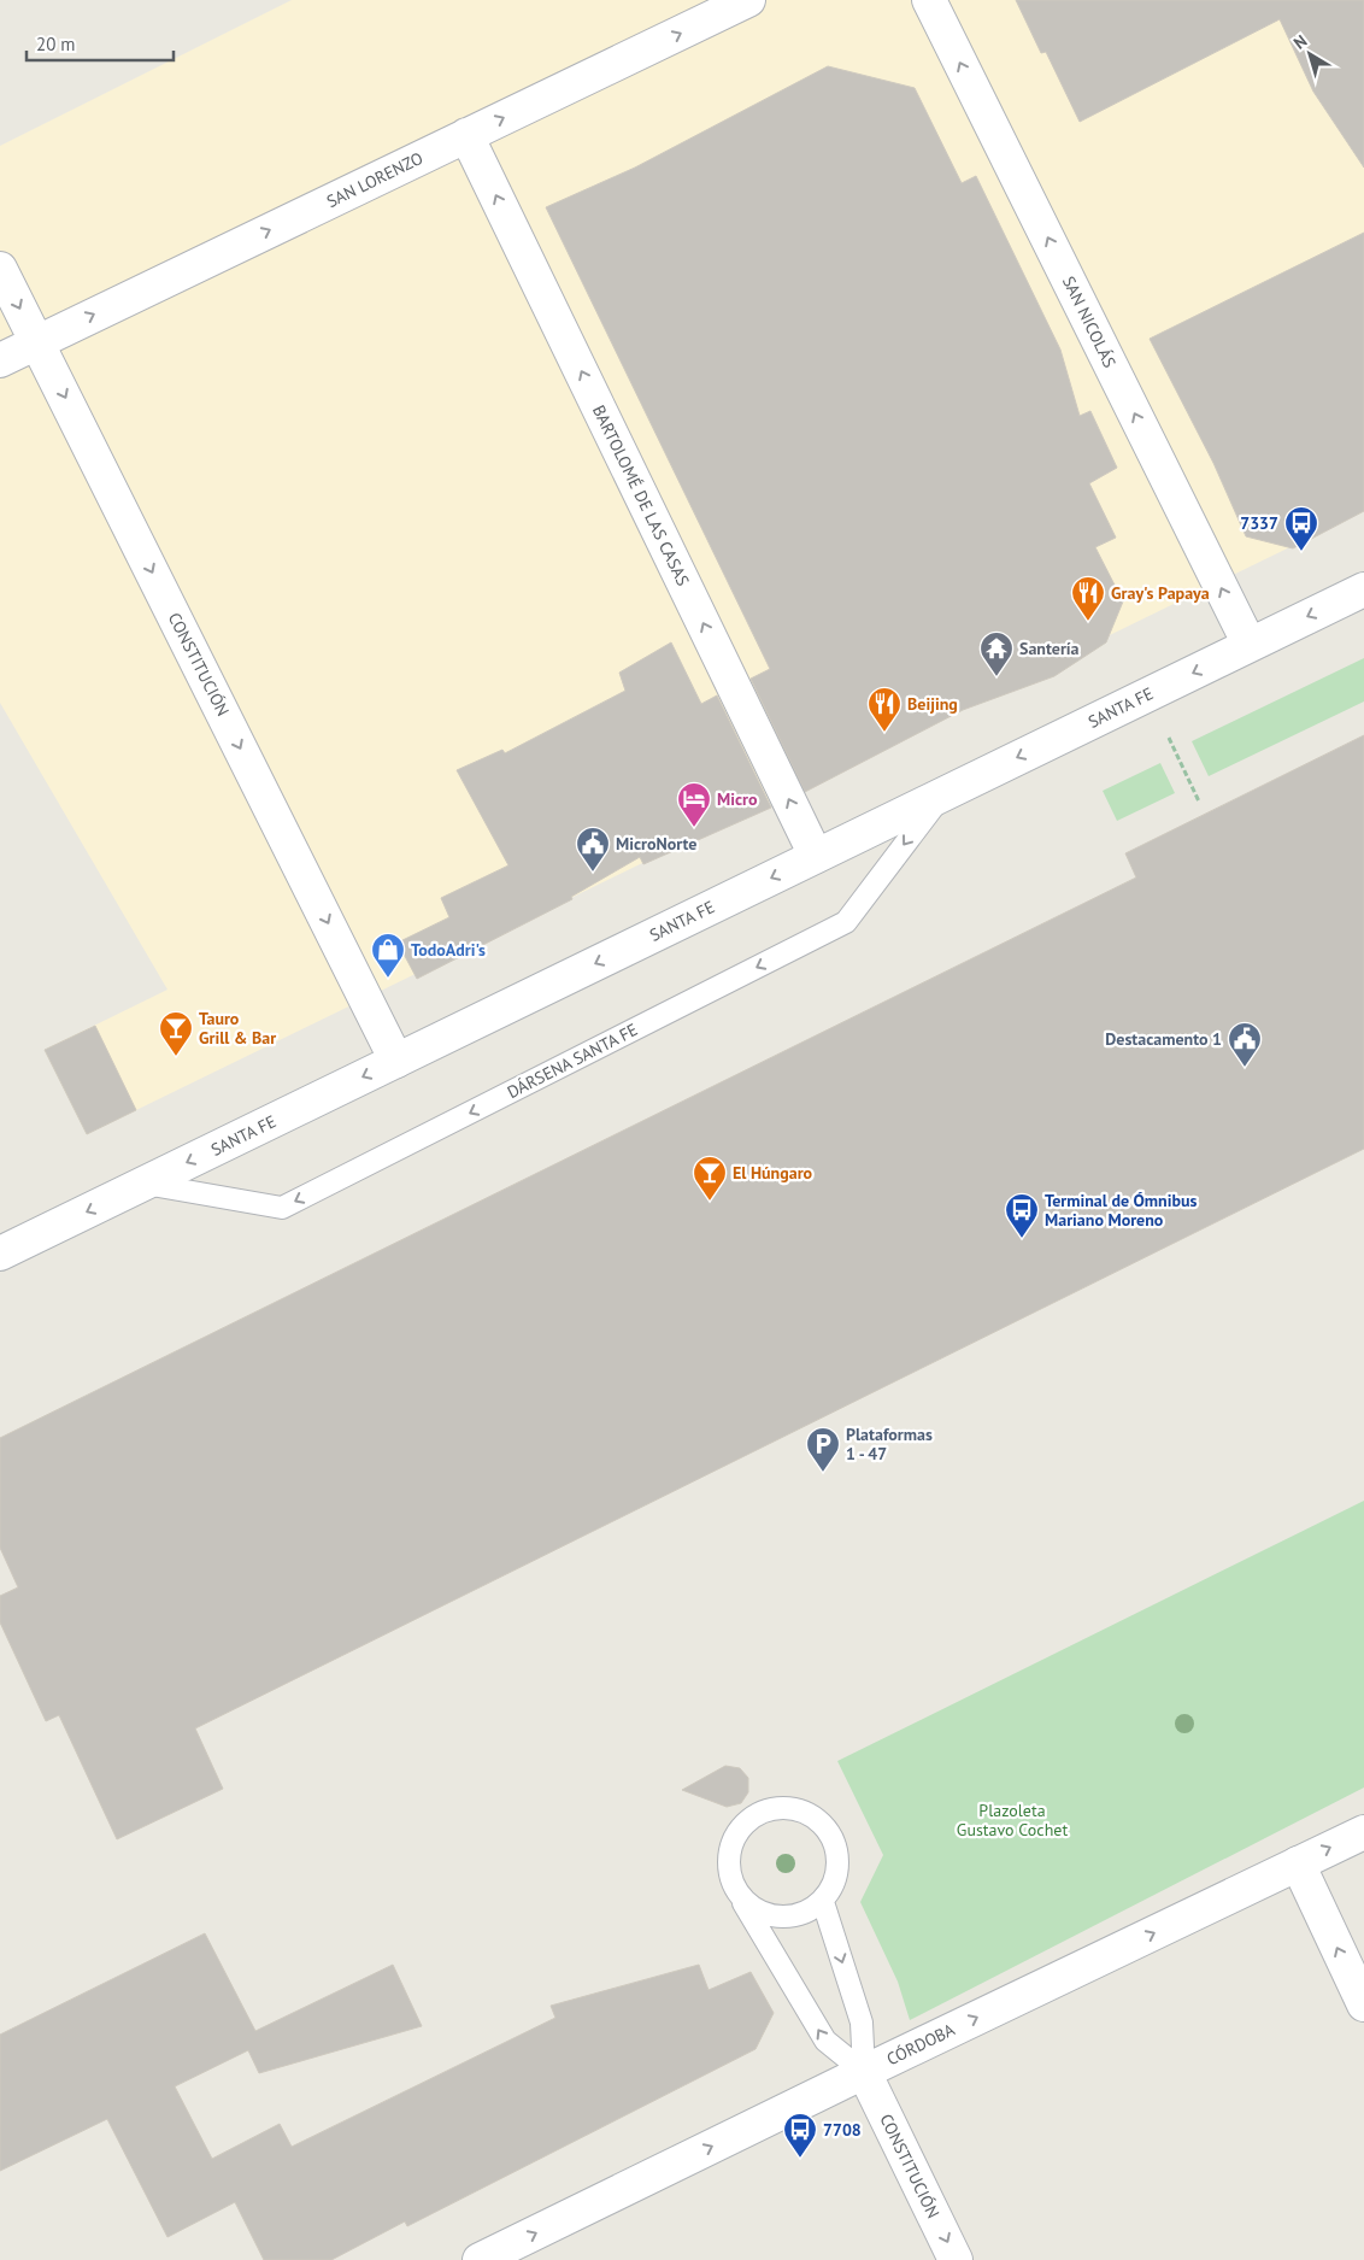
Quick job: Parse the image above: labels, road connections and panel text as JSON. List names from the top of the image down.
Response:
{
  "streets": {
    "street": [
      "SAN LORENZO",
      "SAN NICOLÁS",
      "BARTOLOMÉ DE LAS CASAS",
      "CONSTITUCIÓN",
      "SANTA FE",
      "CÓRDOBA"
    ],
    "lane": ["DÁRSENA SANTA FE"]
  },
  "crossings": [
    ["SAN LORENZO", "BARTOLOMÉ DE LAS CASAS"],
    ["SAN LORENZO", "CONSTITUCIÓN"],
    ["SAN NICOLÁS", "SANTA FE"],
    ["BARTOLOMÉ DE LAS CASAS", "SANTA FE"],
    ["CONSTITUCIÓN", "SANTA FE"],
    ["CONSTITUCIÓN", "CÓRDOBA"],
    ["SANTA FE", "DÁRSENA SANTA FE"]
  ],
  "one_way": [
    "SAN LORENZO",
    "SAN NICOLÁS",
    "BARTOLOMÉ DE LAS CASAS",
    "CONSTITUCIÓN",
    "SANTA FE",
    "DÁRSENA SANTA FE",
    "CÓRDOBA"
  ],
  "parks": ["Plazoleta Gustavo Cochet"],
  "places": {
    "bus stop": ["7337", "Terminal de Ómnibus Mariano Moreno", "7708"],
    "restaurant": ["Gray's Papaya", "Beijing"],
    "temple": ["Santería"],
    "hotel": ["Micro"],
    "public building": ["MicroNorte", "Destacamento 1"],
    "shop": ["TodoAdri's"],
    "bar": ["Tauro Grill & Bar", "El Húngaro"],
    "parking": ["Plataformas 1 - 47"]
  },
  "scale_bar": "20 m",
  "north": "top left"
}
